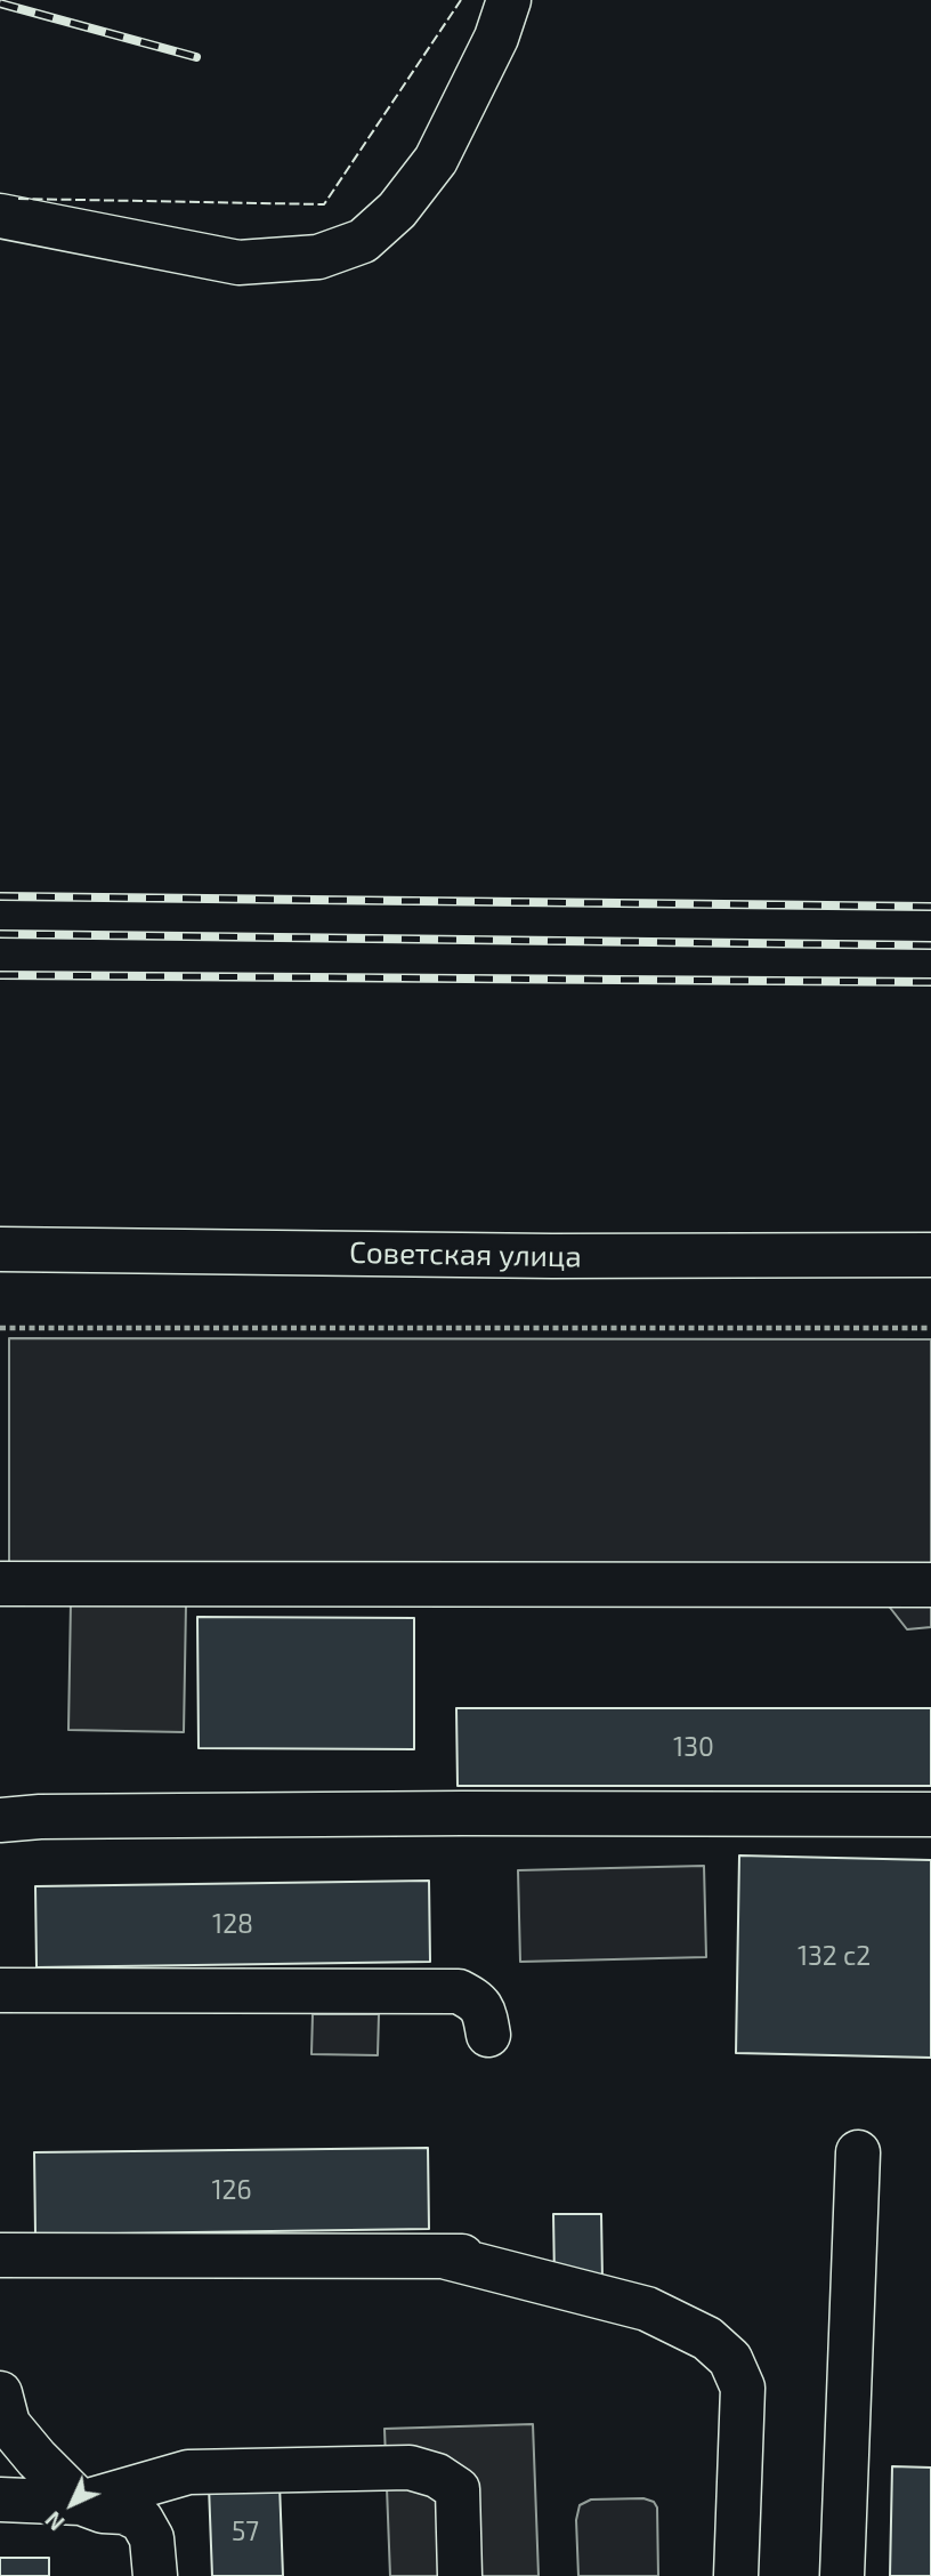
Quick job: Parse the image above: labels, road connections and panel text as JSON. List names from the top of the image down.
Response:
{
  "streets": {
    "main road": ["Советская улица"]
  },
  "house_numbers": [
    "130",
    "128",
    "132 с2",
    "126",
    "57"
  ],
  "north": "bottom left"
}
